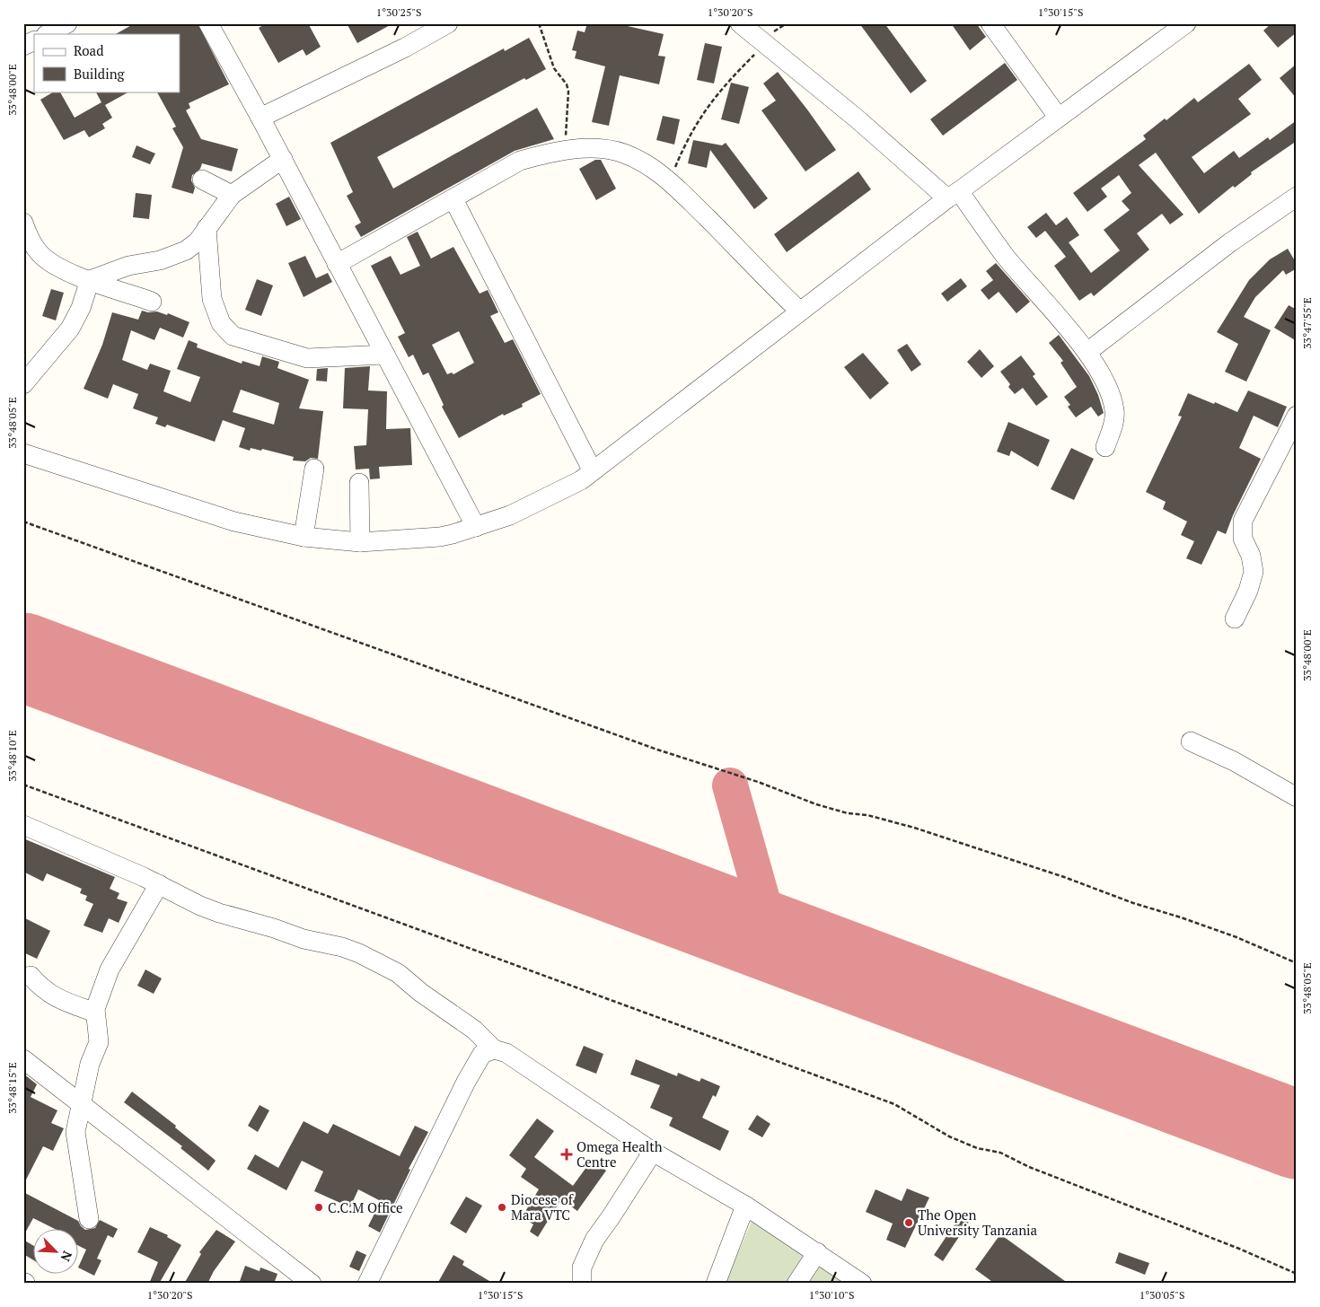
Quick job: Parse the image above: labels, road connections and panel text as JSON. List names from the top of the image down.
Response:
{
  "places": {
    "health": ["Omega Health Centre"],
    "other": ["C.C.M Office", "Diocese of Mara VTC", "The Open University Tanzania"]
  },
  "legend": ["Road", "Building"],
  "north": "bottom right",
  "coordinates": [
    "1°30'25\"S",
    "1°30'20\"S",
    "1°30'15\"S",
    "33°48'00\"E",
    "33°47'55\"E",
    "33°48'05\"E",
    "33°48'10\"E",
    "33°48'15\"E",
    "1°30'10\"S",
    "1°30'05\"S"
  ]
}
